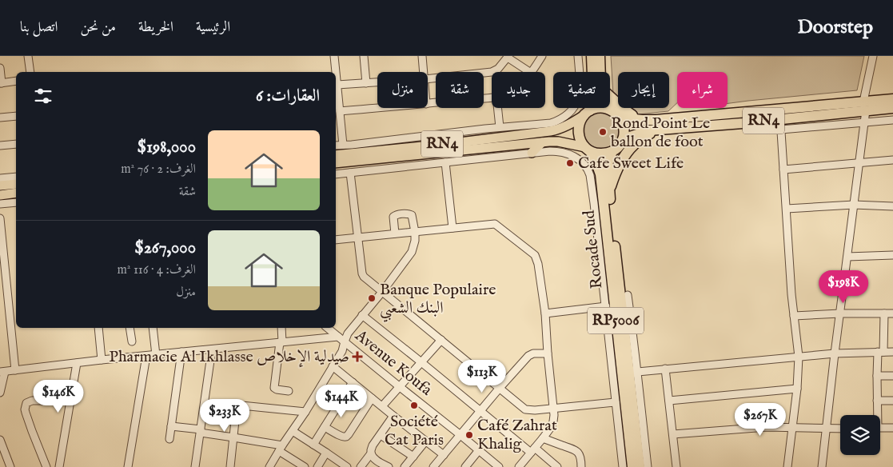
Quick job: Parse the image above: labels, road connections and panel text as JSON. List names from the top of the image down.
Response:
{
  "streets": {
    "highway": ["RN4", "Rocade Sud", "RP5006"],
    "street": ["Avenue Koufa"]
  },
  "crossings": [
    ["RN4", "Rocade Sud"]
  ],
  "places": {
    "other": [
      "Rond Point Le ballon de foot",
      "Cafe Sweet Life",
      "Banque Populaire البنك الشعبي",
      "Société Cat Paris",
      "Café Zahrat Khalig"
    ],
    "health": ["Pharmacie Al Ikhlasse صيدلية الإخلاص"]
  },
  "page": {
    "header": "Doorstep",
    "nav": [
      "الرئيسية",
      "الخريطة",
      "من نحن",
      "اتصل بنا"
    ],
    "chip": [
      "شراء",
      "إيجار",
      "تصفية",
      "جديد",
      "شقة",
      "منزل"
    ],
    "heading": "العقارات: 6",
    "list": [
      {
        "name": "$198,000",
        "note": "الغرف: 2 · 76 m² · شقة"
      },
      {
        "name": "$267,000",
        "note": "الغرف: 4 · 116 m² · منزل"
      }
    ],
    "price": [
      "$198K",
      "$113K",
      "$146K",
      "$144K",
      "$233K",
      "$267K"
    ]
  }
}
